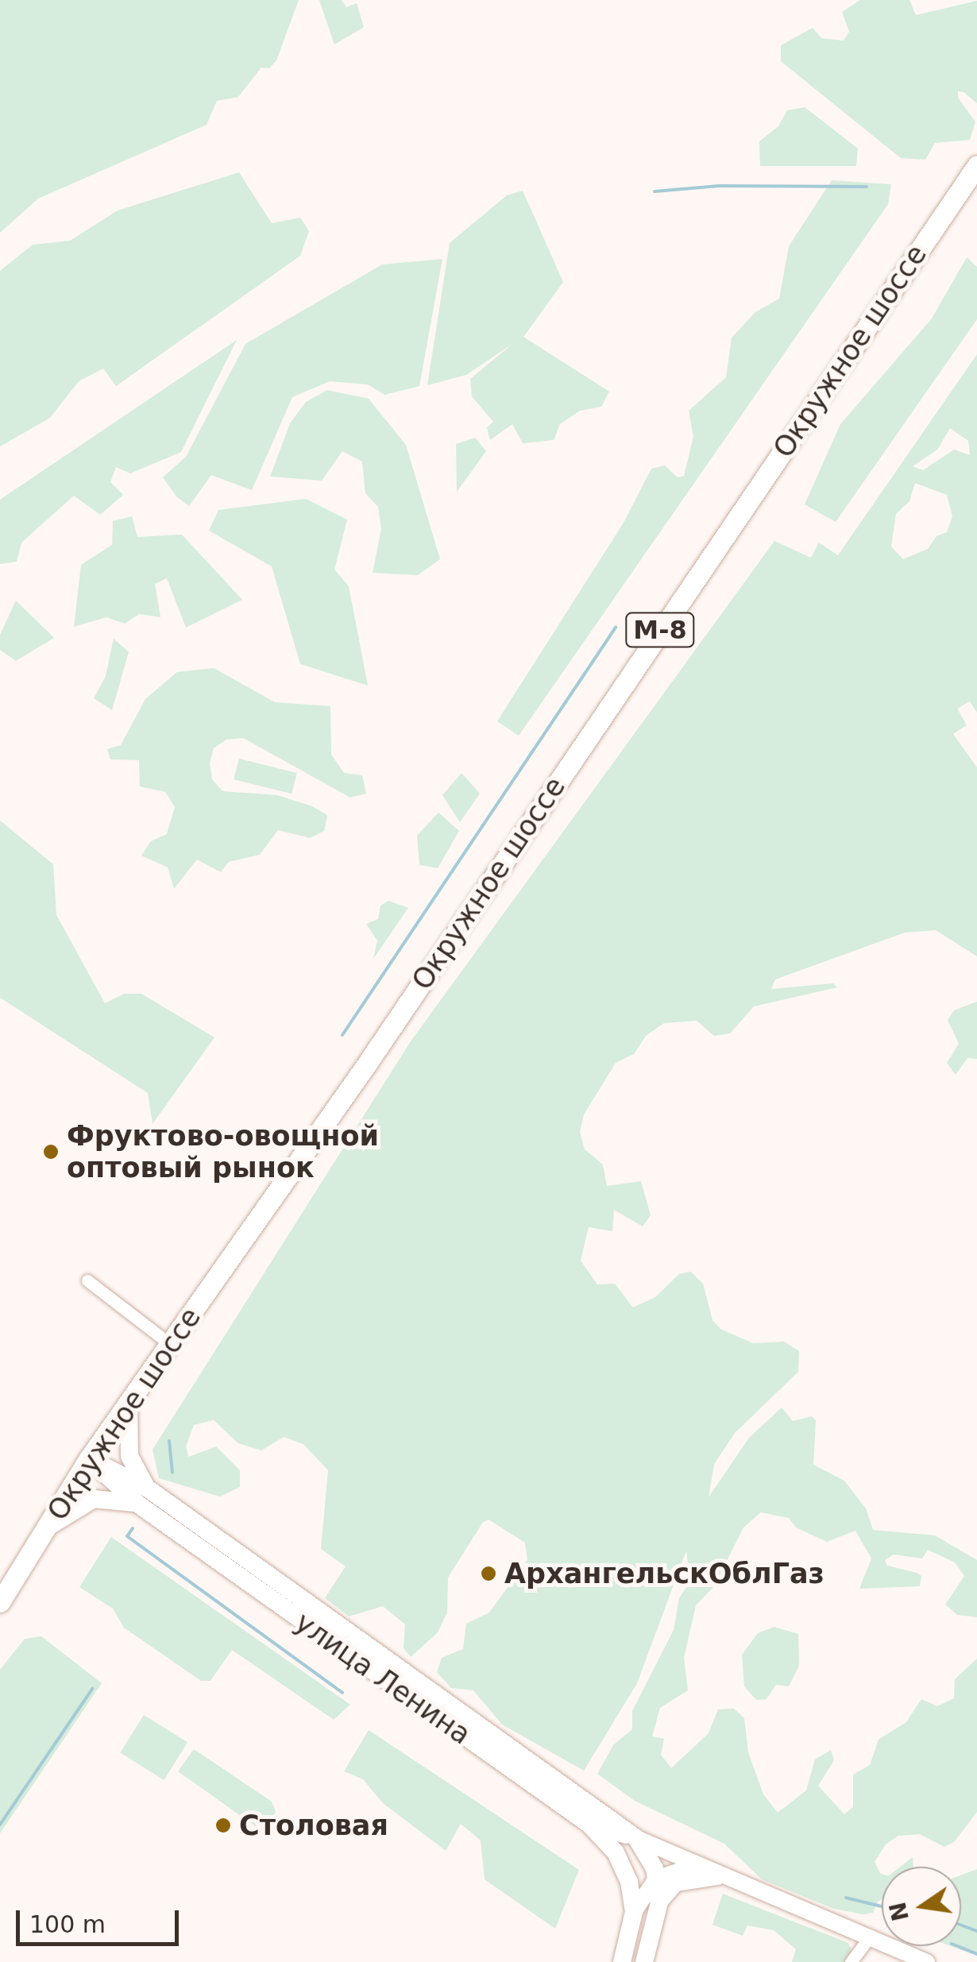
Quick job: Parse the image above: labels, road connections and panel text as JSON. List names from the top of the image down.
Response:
{
  "streets": {
    "main road": ["Окружное шоссе", "М-8", "улица Ленина"]
  },
  "crossings": [
    ["Окружное шоссе", "улица Ленина"]
  ],
  "places": ["Фруктово-овощной оптовый рынок", "АрхангельскОблГаз", "Столовая"],
  "scale_bar": "100 m",
  "north": "left"
}
